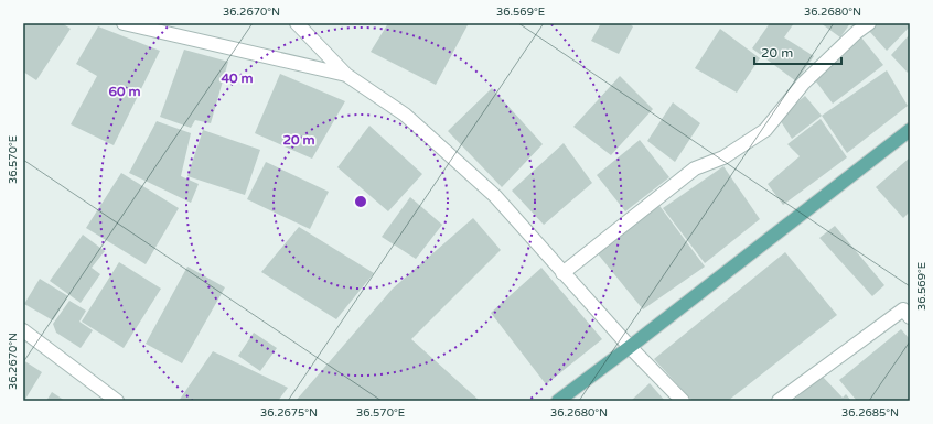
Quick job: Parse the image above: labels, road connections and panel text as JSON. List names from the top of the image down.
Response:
{
  "scale_bar": "20 m",
  "coordinates": [
    "36.2670°N",
    "36.569°E",
    "36.2680°N",
    "36.570°E",
    "36.2675°N",
    "36.2685°N"
  ],
  "rings": ["40 m", "60 m", "20 m"]
}
